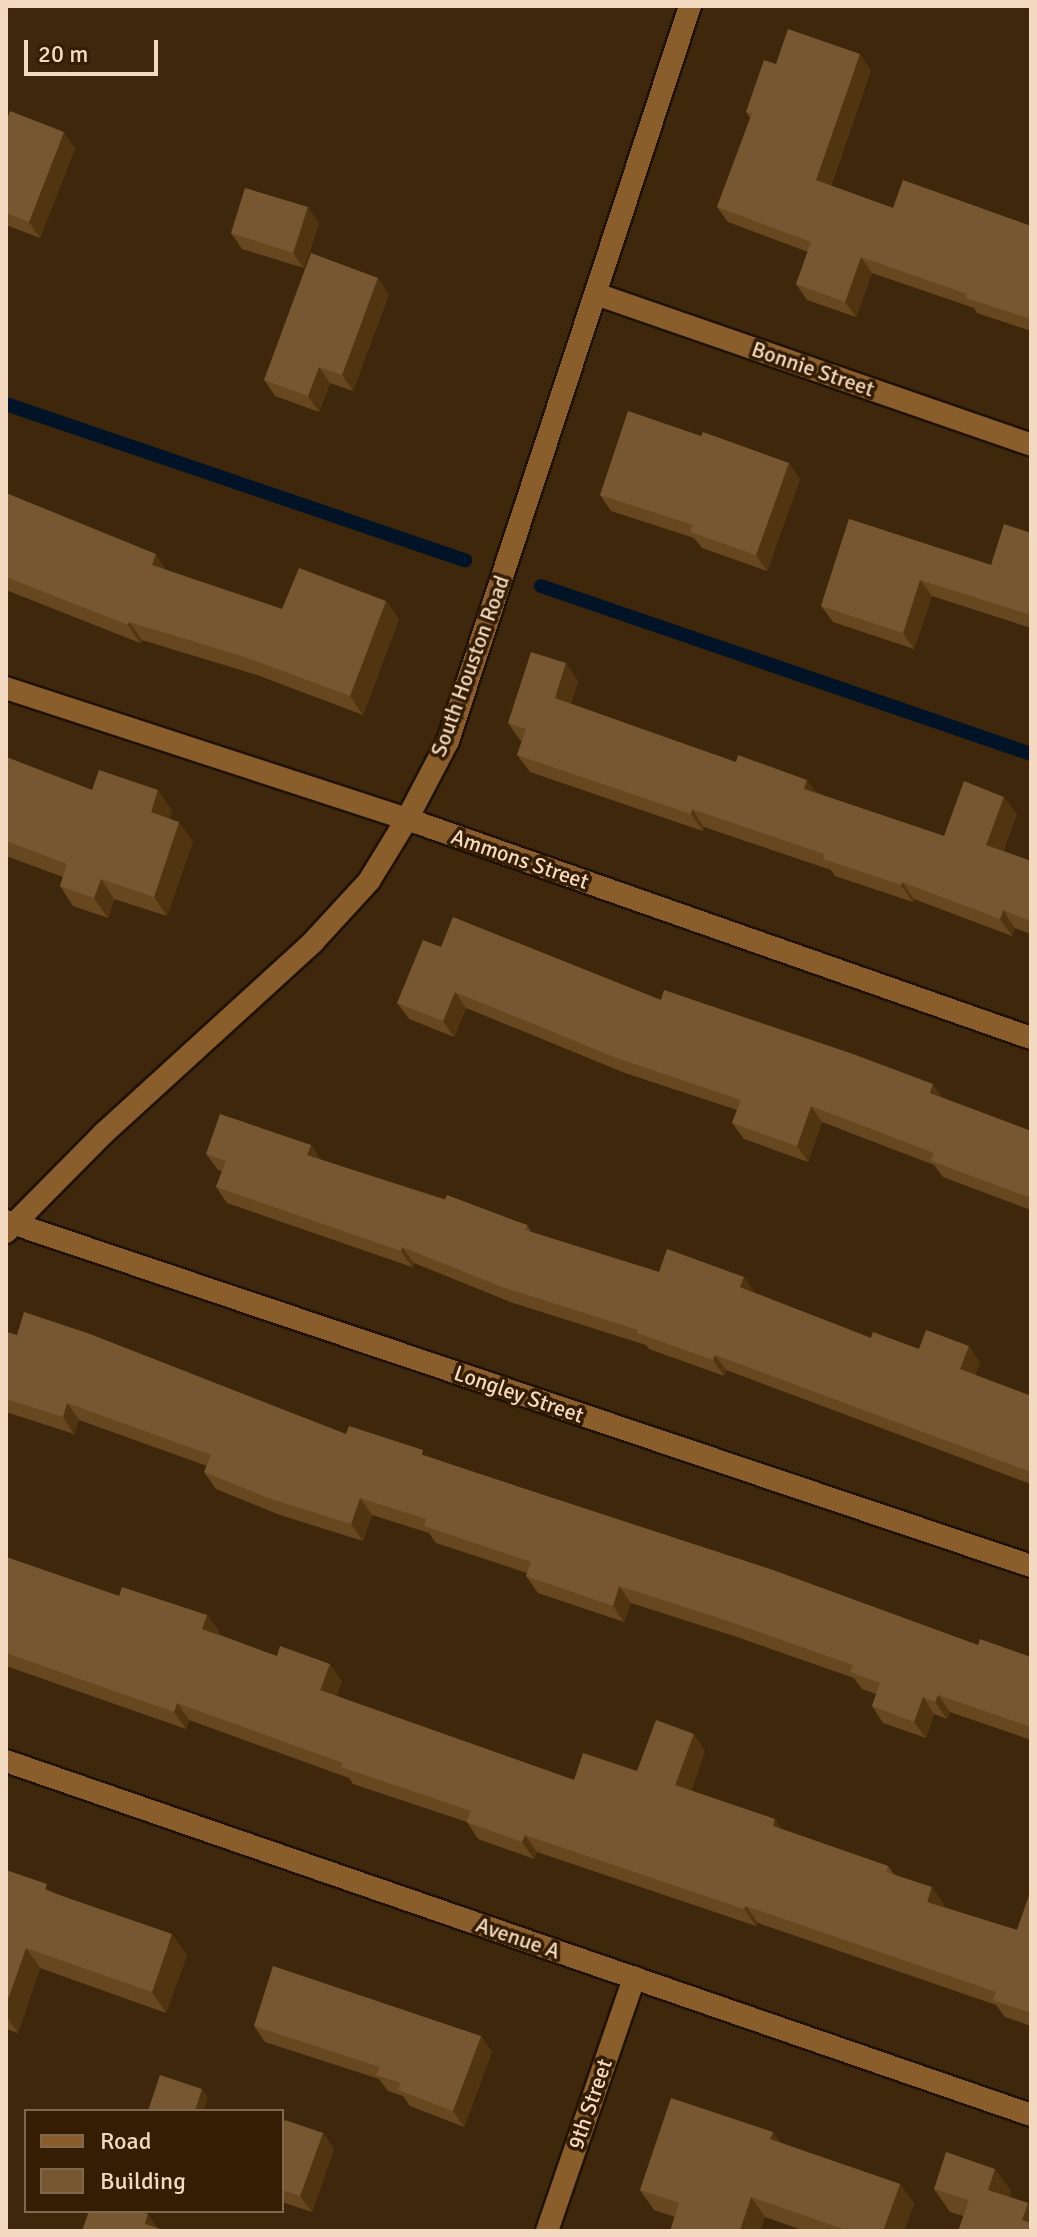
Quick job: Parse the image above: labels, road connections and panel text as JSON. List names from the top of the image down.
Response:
{
  "streets": {
    "street": [
      "Bonnie Street",
      "South Houston Road",
      "Ammons Street",
      "Longley Street",
      "Avenue A",
      "9th Street"
    ]
  },
  "crossings": [
    ["Bonnie Street", "South Houston Road"],
    ["South Houston Road", "Ammons Street"],
    ["South Houston Road", "Longley Street"],
    ["Avenue A", "9th Street"]
  ],
  "legend": ["Road", "Building"],
  "scale_bar": "20 m"
}
